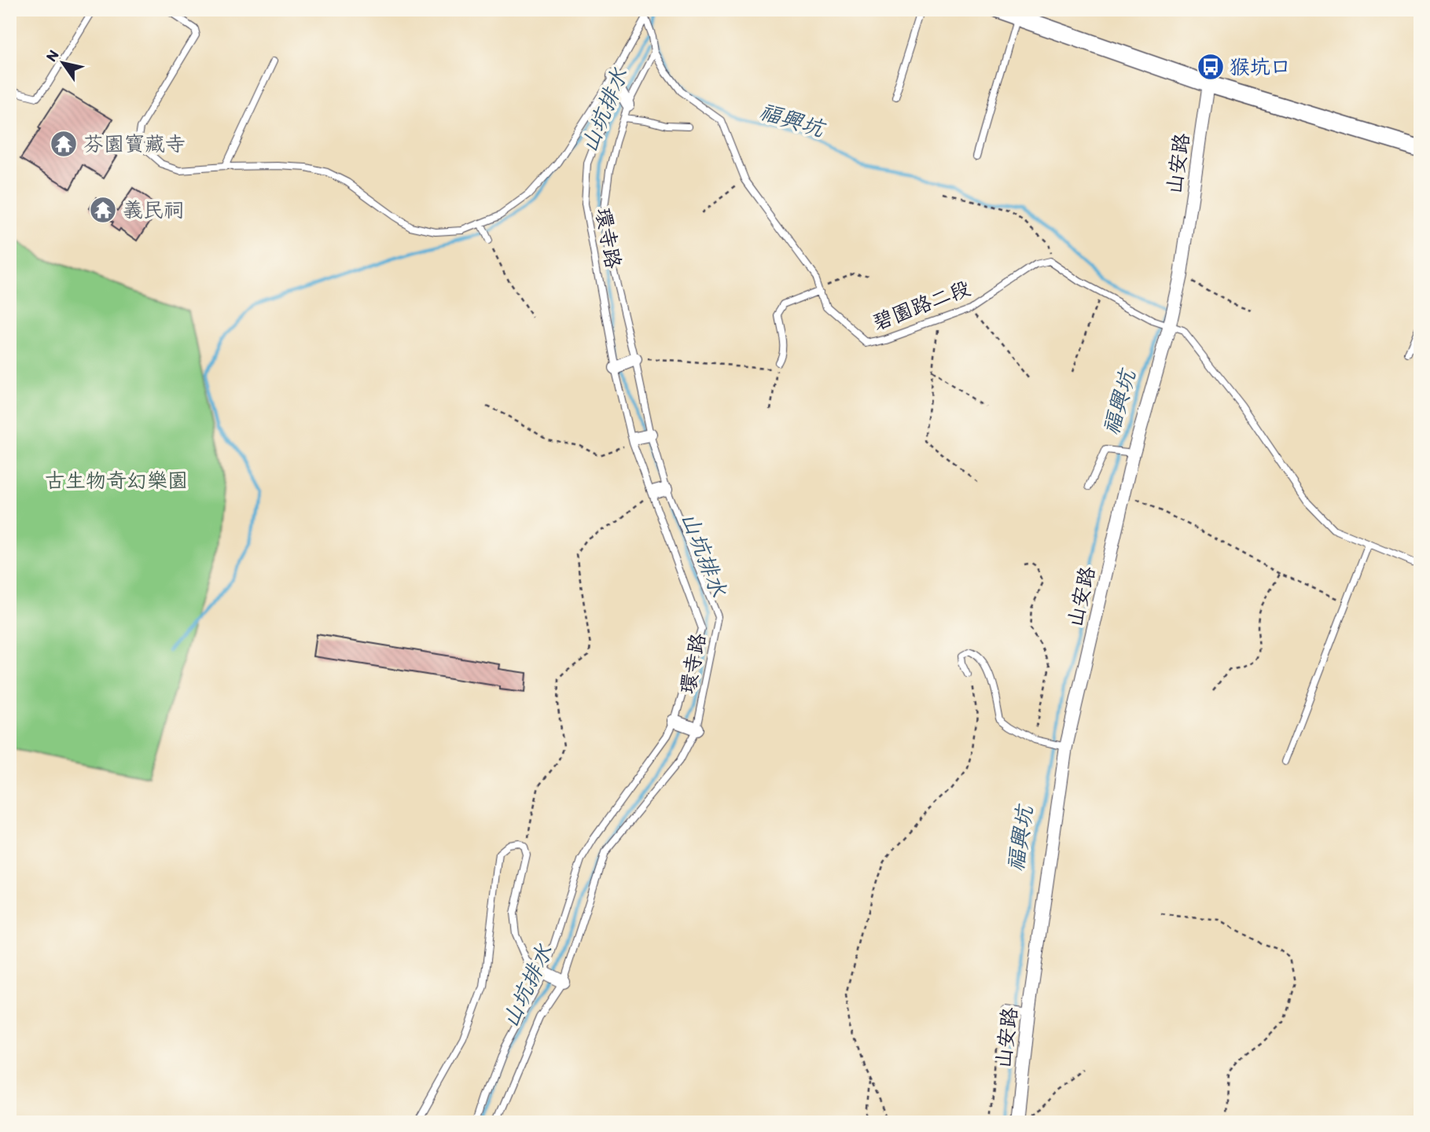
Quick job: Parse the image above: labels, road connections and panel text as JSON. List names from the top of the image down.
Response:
{
  "streets": {
    "street": ["山安路"],
    "lane": ["環寺路", "碧園路二段"]
  },
  "crossings": [
    ["環寺路", "碧園路二段"]
  ],
  "water": ["山坑排水", "福興坑"],
  "parks": ["古生物奇幻樂園"],
  "places": {
    "bus stop": ["猴坑口"],
    "temple": ["芬園寶藏寺", "義民祠"]
  },
  "north": "top left"
}
